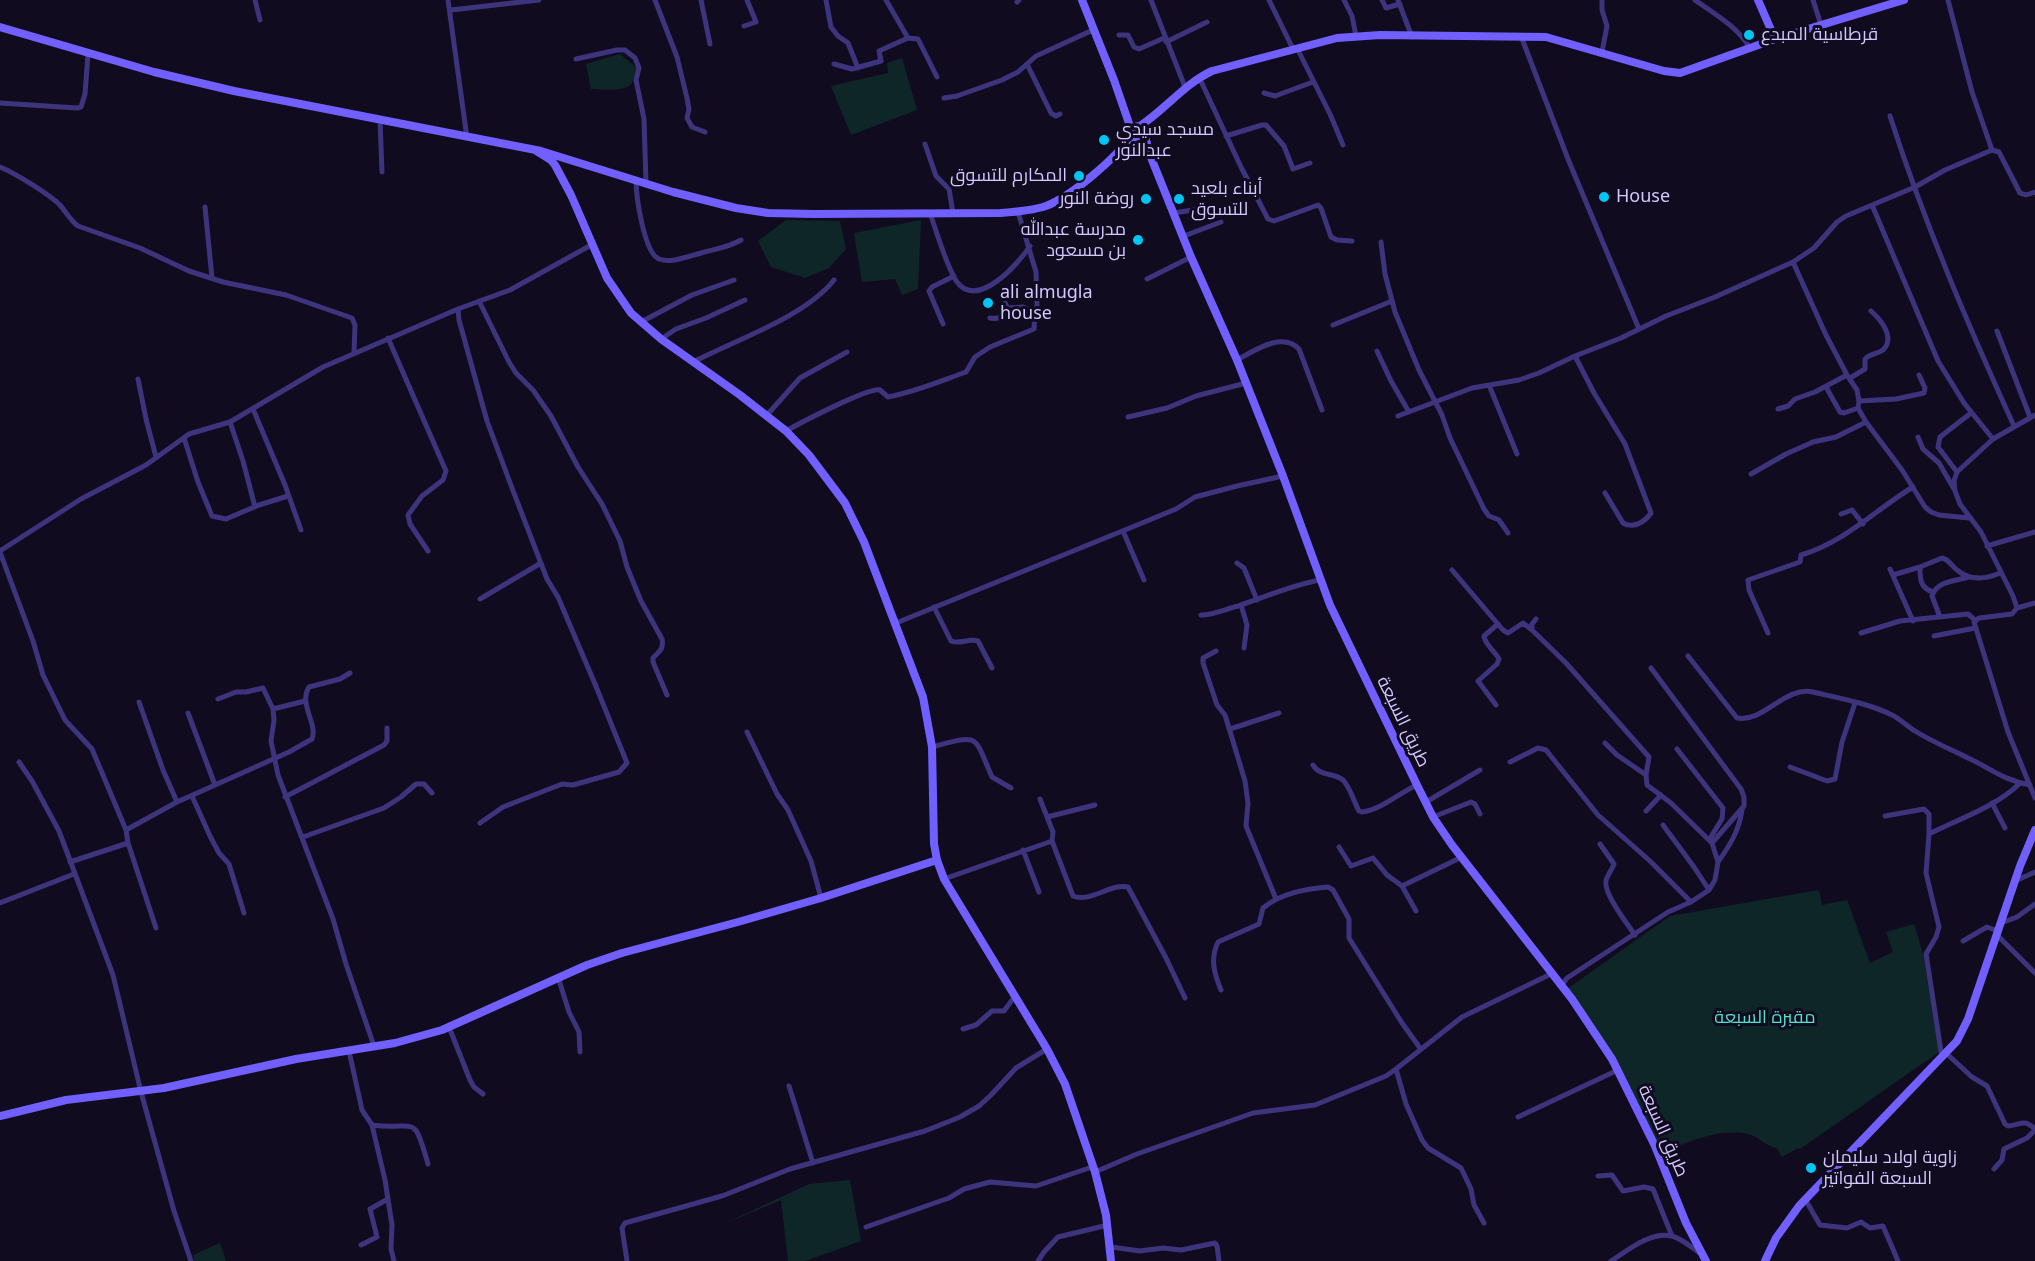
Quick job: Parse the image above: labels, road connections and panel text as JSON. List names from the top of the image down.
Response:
{
  "streets": {
    "street": ["طريق السبعة"]
  },
  "parks": ["مقبرة السبعة"],
  "places": [
    "قرطاسية المبدع",
    "مسجد سيدي عبدالنور",
    "المكارم للتسوق",
    "House",
    "روضة النور",
    "أبناء بلعيد للتسوق",
    "مدرسة عبدالله بن مسعود",
    "ali almugla house",
    "زاوية اولاد سليمان السبعة الفواتير"
  ]
}
